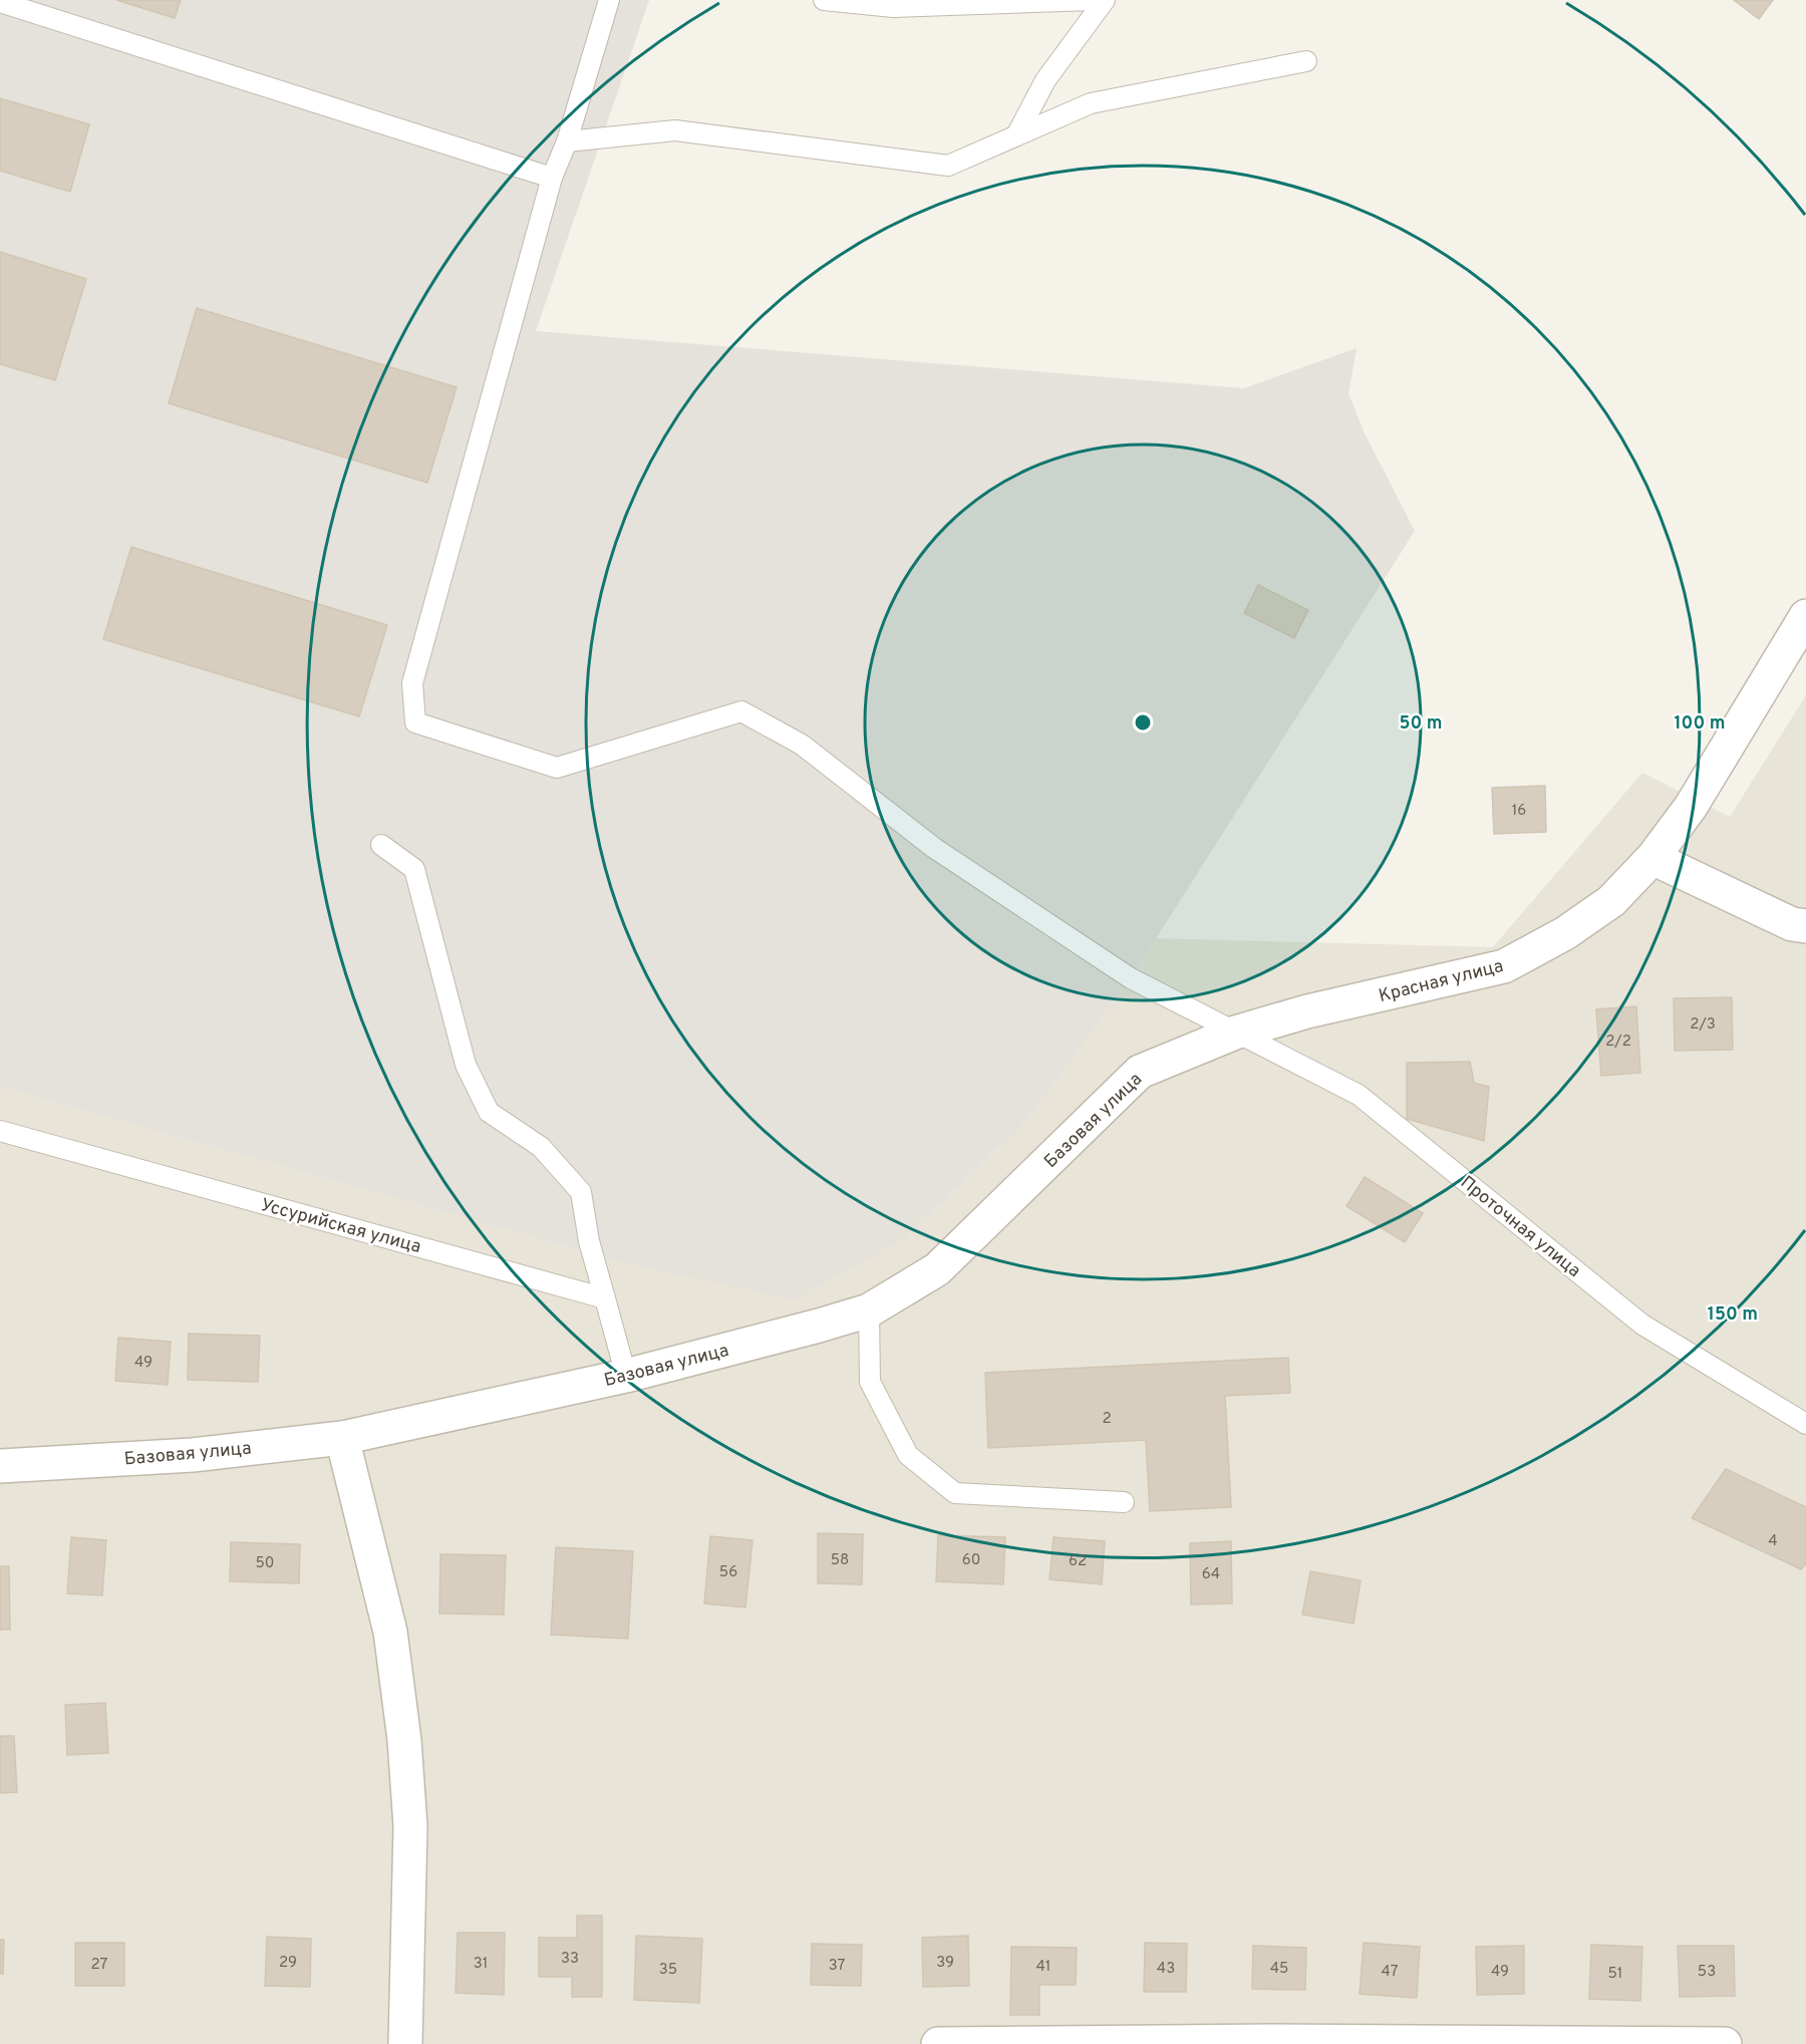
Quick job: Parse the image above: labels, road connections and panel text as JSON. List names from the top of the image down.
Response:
{
  "streets": {
    "street": ["Красная улица", "Базовая улица"],
    "lane": ["Уссурийская улица", "Проточная улица"]
  },
  "crossings": [
    ["Красная улица", "Базовая улица"],
    ["Красная улица", "Проточная улица"],
    ["Базовая улица", "Проточная улица"]
  ],
  "house_numbers": [
    "16",
    "2/3",
    "2/2",
    "49",
    "2",
    "4",
    "58",
    "60",
    "62",
    "50",
    "56",
    "64",
    "33",
    "29",
    "39",
    "31",
    "27",
    "37",
    "41",
    "43",
    "45",
    "35",
    "47",
    "49",
    "53",
    "51"
  ],
  "rings": ["50 m", "100 m", "150 m"]
}
